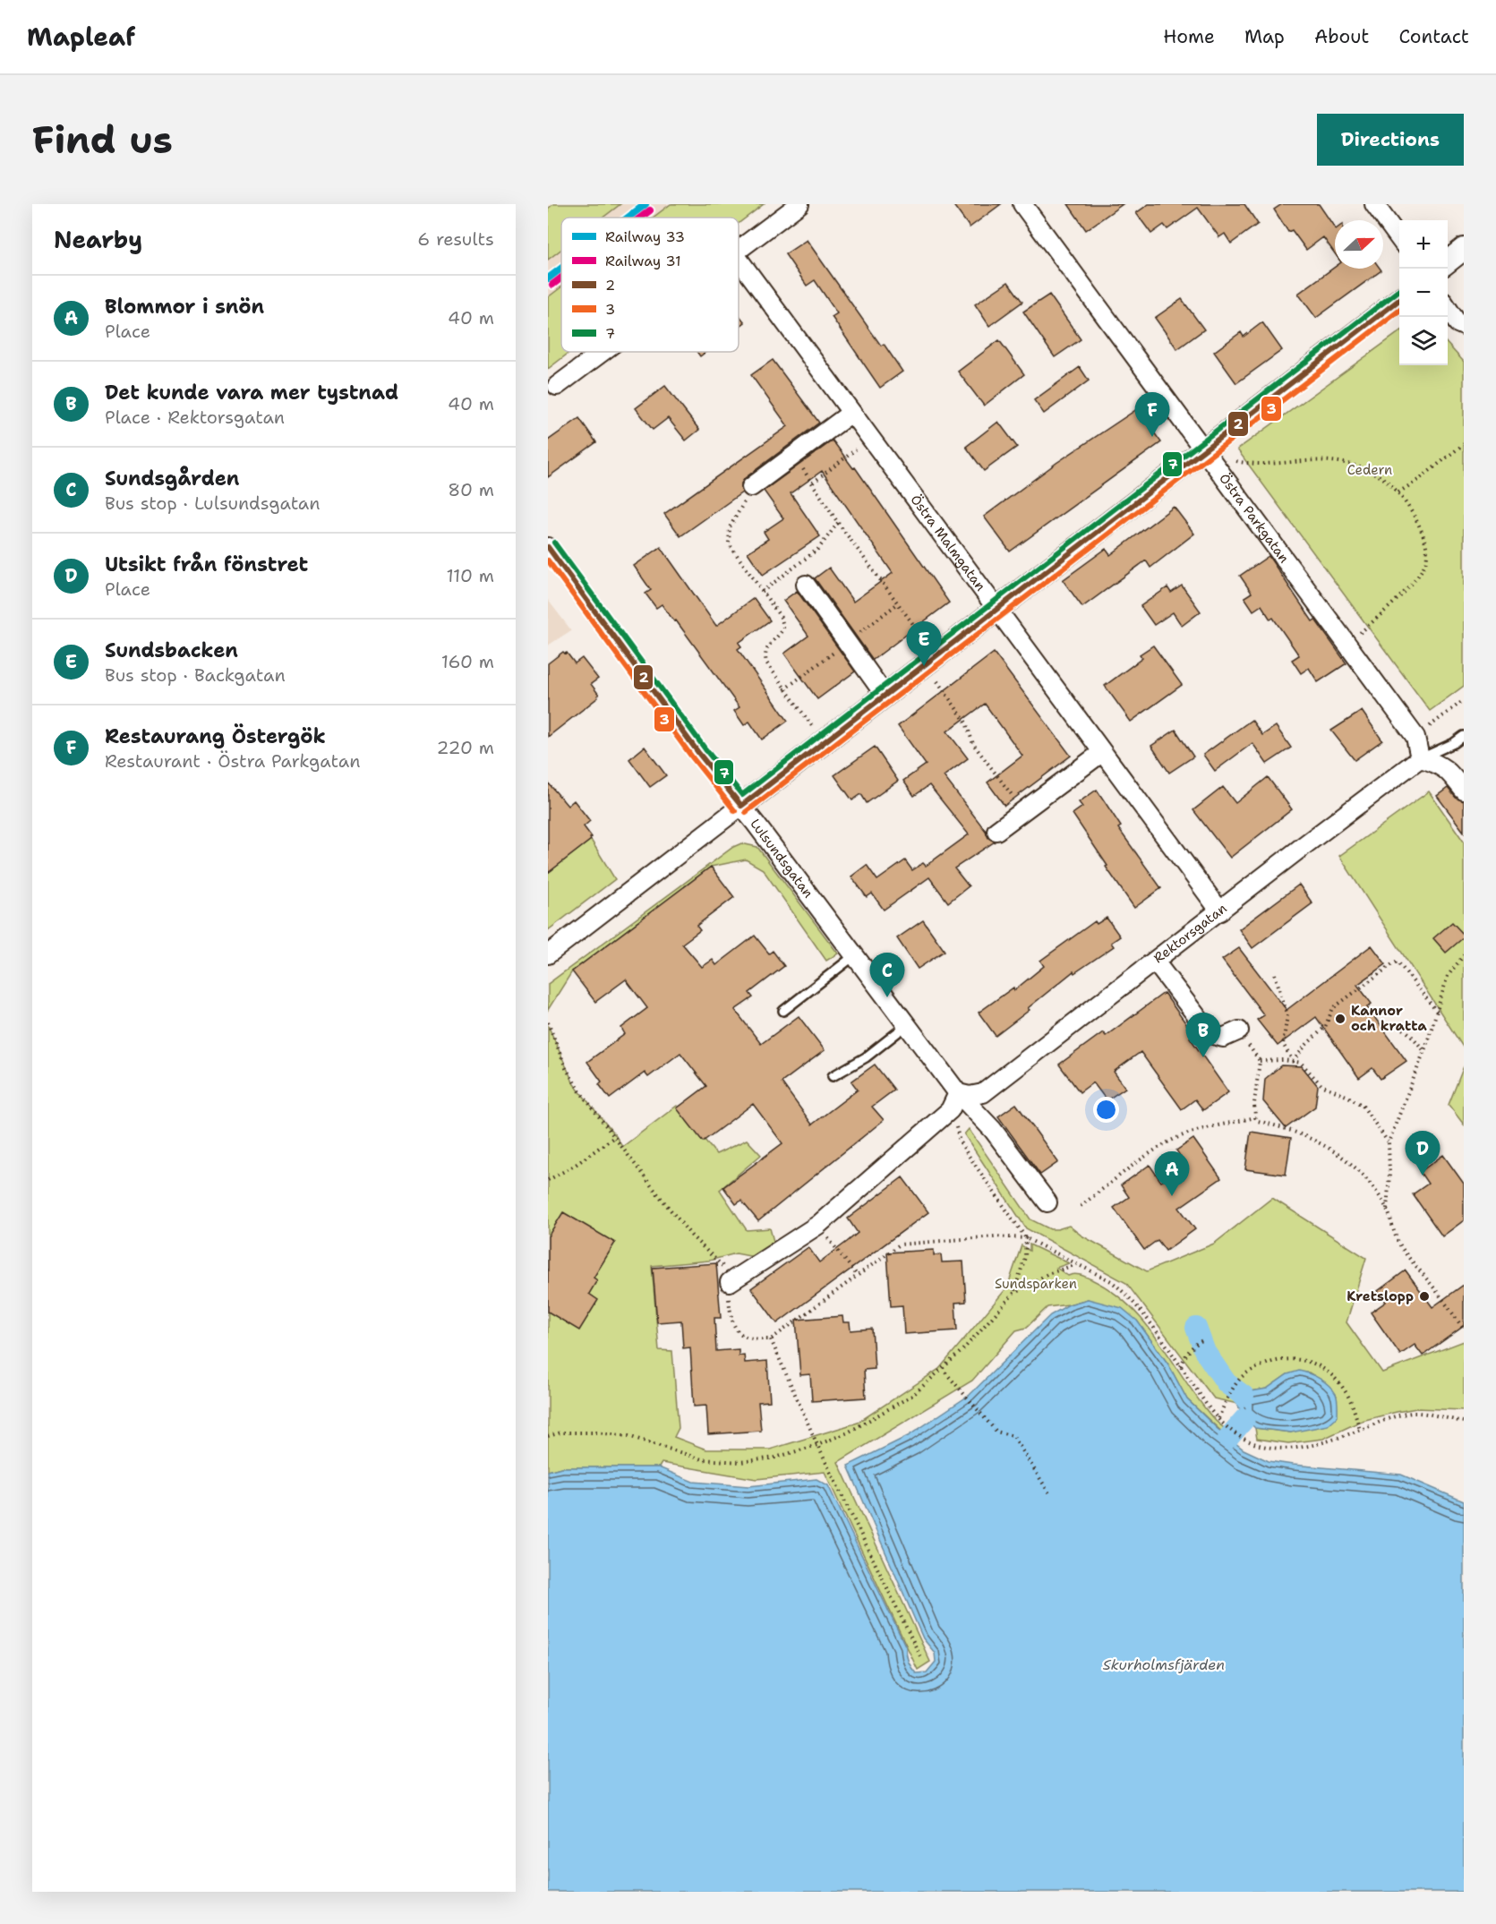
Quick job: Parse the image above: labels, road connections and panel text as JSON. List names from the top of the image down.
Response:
{
  "streets": {
    "street": [
      "Östra Parkgatan",
      "Östra Malmgatan",
      "Lulsundsgatan",
      "Rektorsgatan"
    ]
  },
  "crossings": [
    ["Östra Parkgatan", "Rektorsgatan"],
    ["Östra Malmgatan", "Rektorsgatan"],
    ["Lulsundsgatan", "Rektorsgatan"]
  ],
  "water": ["Skurholmsfjärden"],
  "parks": ["Cedern", "Sundsparken"],
  "places": ["Kannor och kratta", "Kretslopp"],
  "lines": [
    "rail line 33",
    "rail line 31",
    "transit line 7",
    "transit line 2",
    "transit line 3"
  ],
  "legend": [
    "Railway 33",
    "Railway 31",
    "2",
    "3",
    "7"
  ],
  "north": "right",
  "page": {
    "header": "Mapleaf",
    "nav": [
      "Home",
      "Map",
      "About",
      "Contact"
    ],
    "buttons": "Directions",
    "title": "Find us",
    "heading": ["Nearby", "6 results"],
    "map_buttons": ["+", "−"],
    "list": [
      {
        "mark": "A",
        "name": "Blommor i snön",
        "note": "Place",
        "value": "40 m"
      },
      {
        "mark": "B",
        "name": "Det kunde vara mer tystnad",
        "note": "Place · Rektorsgatan",
        "value": "40 m"
      },
      {
        "mark": "C",
        "name": "Sundsgården",
        "note": "Bus stop · Lulsundsgatan",
        "value": "80 m"
      },
      {
        "mark": "D",
        "name": "Utsikt från fönstret",
        "note": "Place",
        "value": "110 m"
      },
      {
        "mark": "E",
        "name": "Sundsbacken",
        "note": "Bus stop · Backgatan",
        "value": "160 m"
      },
      {
        "mark": "F",
        "name": "Restaurang Östergök",
        "note": "Restaurant · Östra Parkgatan",
        "value": "220 m"
      }
    ],
    "pins": [
      "F",
      "E",
      "C",
      "B",
      "D",
      "A"
    ]
  }
}
